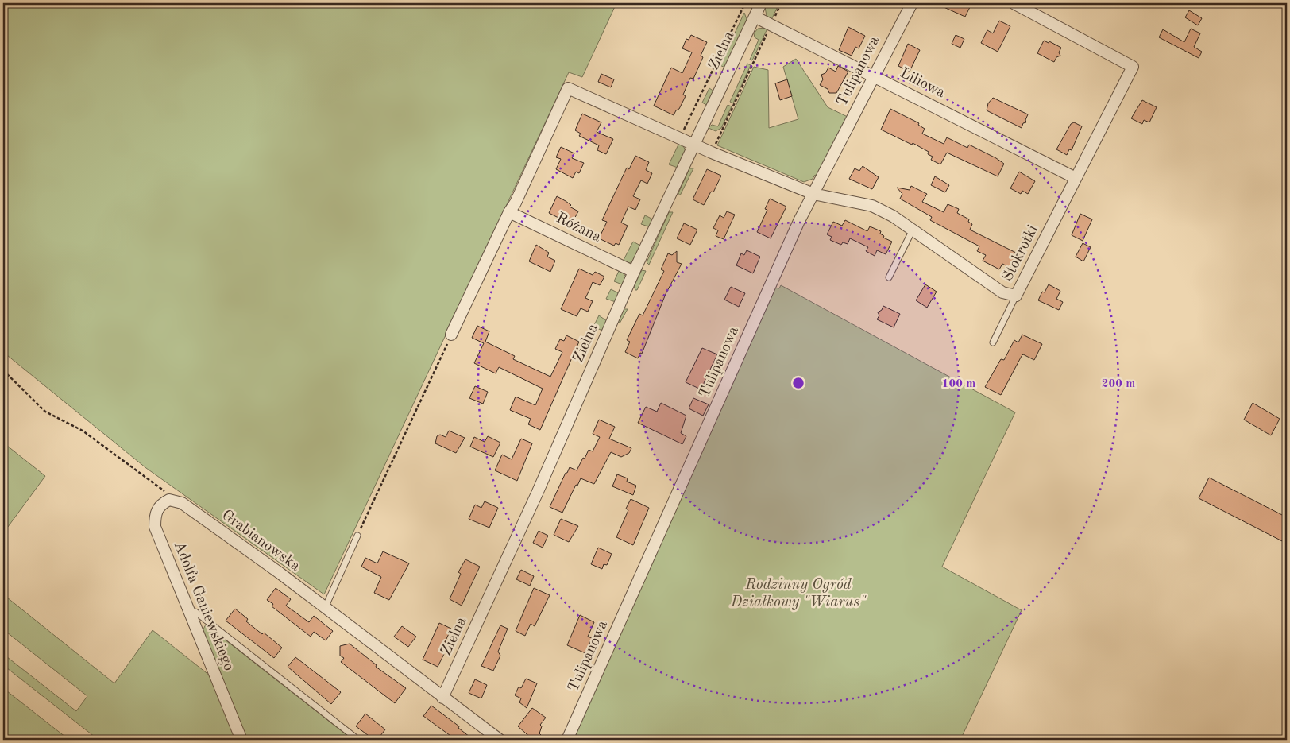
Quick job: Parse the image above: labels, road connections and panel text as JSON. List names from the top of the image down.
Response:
{
  "streets": {
    "street": [
      "Zielna",
      "Tulipanowa",
      "Liliowa",
      "Różana",
      "Stokrotki",
      "Grabianowska",
      "Adolfa Ganiewskiego"
    ]
  },
  "crossings": [
    ["Zielna", "Liliowa"],
    ["Zielna", "Różana"],
    ["Zielna", "Stokrotki"],
    ["Zielna", "Grabianowska"],
    ["Tulipanowa", "Liliowa"],
    ["Tulipanowa", "Stokrotki"],
    ["Liliowa", "Stokrotki"],
    ["Różana", "Stokrotki"],
    ["Grabianowska", "Adolfa Ganiewskiego"]
  ],
  "parks": ["Rodzinny Ogród Działkowy \"Wiarus\""],
  "rings": ["100 m", "200 m"]
}
